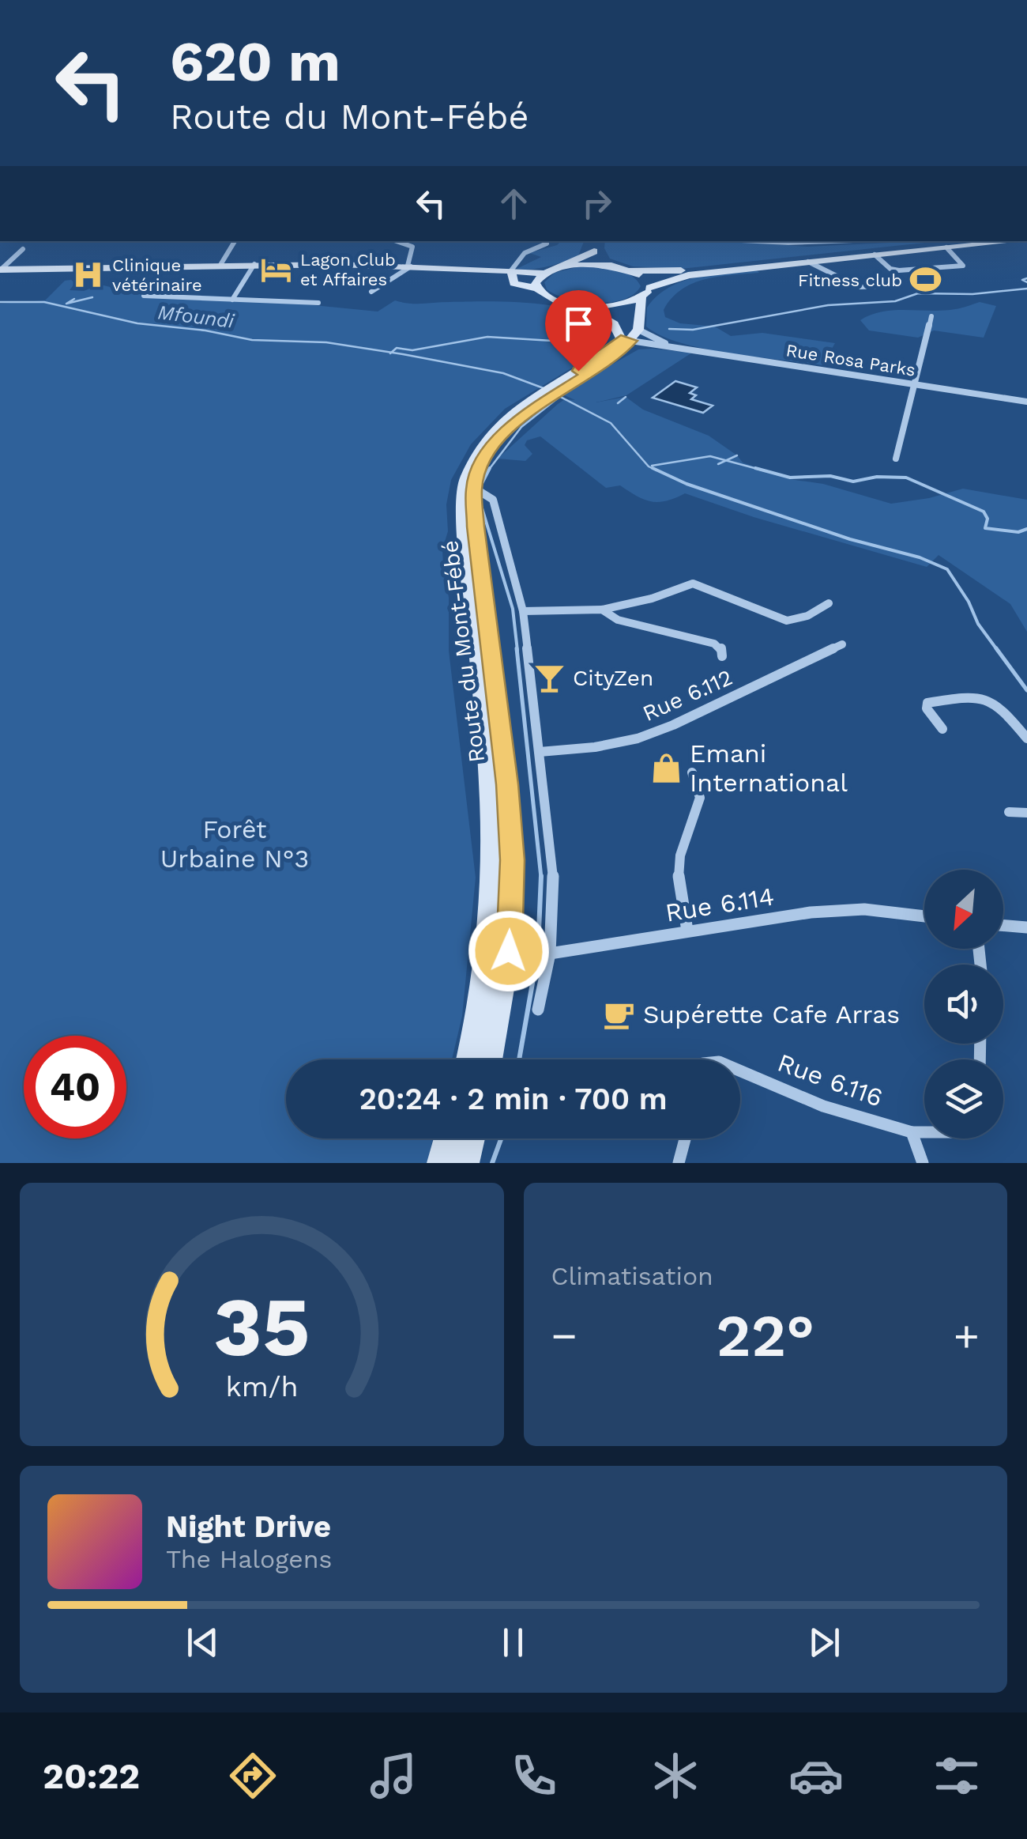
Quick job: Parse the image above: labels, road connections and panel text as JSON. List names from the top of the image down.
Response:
{
  "streets": {
    "street": [
      "Rue Rosa Parks",
      "Route du Mont-Fébé",
      "Rue 6.112",
      "Rue 6.114",
      "Rue 6.116"
    ]
  },
  "crossings": [
    ["Rue Rosa Parks", "Route du Mont-Fébé"],
    ["Route du Mont-Fébé", "Rue 6.114"]
  ],
  "water": ["Mfoundi"],
  "parks": ["Forêt Urbaine N°3"],
  "places": {
    "hotel": ["Lagon Club et Affaires"],
    "hospital": ["Clinique vétérinaire"],
    "sports": ["Fitness club"],
    "bar": ["CityZen"],
    "shop": ["Emani International"],
    "cafe": ["Supérette Cafe Arras"]
  },
  "north": "bottom left",
  "page": {
    "turn": ["620 m", "Route du Mont-Fébé"],
    "limit": "40",
    "trip": "20:24 · 2 min · 700 m",
    "tile": "Climatisation",
    "heat": ["−", "22°", "+"],
    "song": ["Night Drive", "The Halogens"],
    "tabs": "20:22",
    "gauge": ["35", "km/h"]
  }
}
